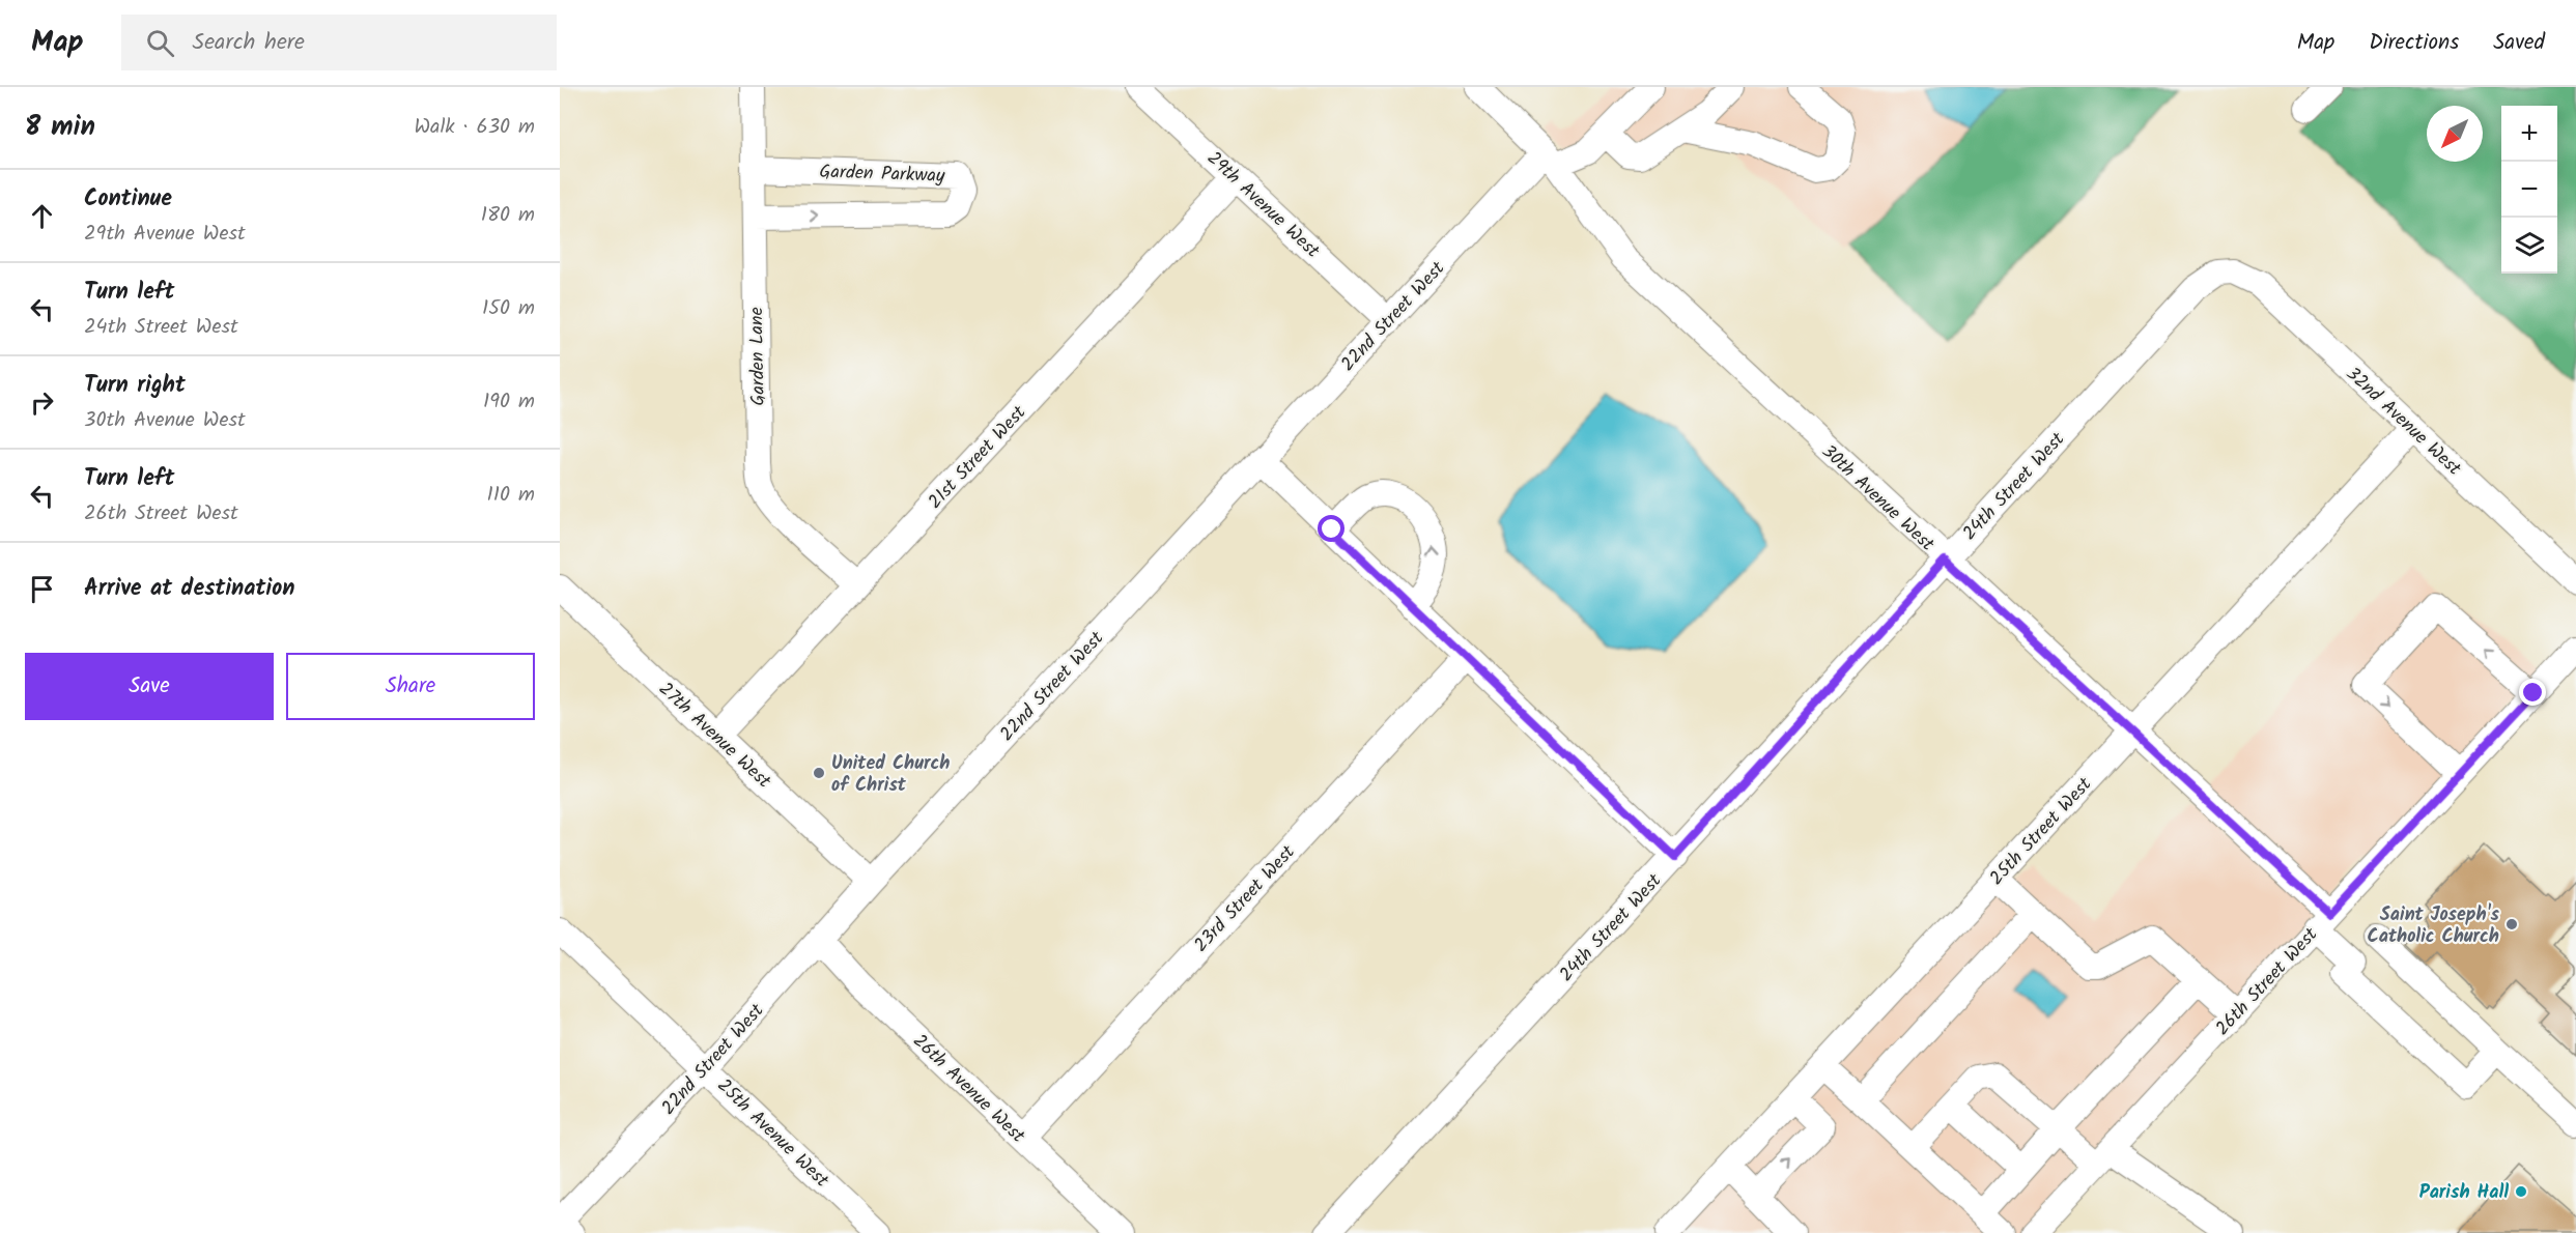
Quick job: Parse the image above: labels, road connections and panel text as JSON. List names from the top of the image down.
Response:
{
  "streets": {
    "street": [
      "Garden Parkway",
      "29th Avenue West",
      "22nd Street West",
      "Garden Lane",
      "32nd Avenue West",
      "21st Street West",
      "24th Street West",
      "30th Avenue West",
      "27th Avenue West",
      "25th Street West",
      "23rd Street West",
      "26th Street West",
      "26th Avenue West",
      "25th Avenue West"
    ]
  },
  "crossings": [
    ["Garden Parkway", "Garden Lane"],
    ["29th Avenue West", "22nd Street West"],
    ["29th Avenue West", "21st Street West"],
    ["22nd Street West", "30th Avenue West"],
    ["22nd Street West", "27th Avenue West"],
    ["22nd Street West", "26th Avenue West"],
    ["22nd Street West", "25th Avenue West"],
    ["Garden Lane", "21st Street West"],
    ["32nd Avenue West", "24th Street West"],
    ["32nd Avenue West", "25th Street West"],
    ["21st Street West", "27th Avenue West"],
    ["24th Street West", "30th Avenue West"],
    ["30th Avenue West", "25th Street West"],
    ["30th Avenue West", "26th Street West"],
    ["23rd Street West", "26th Avenue West"]
  ],
  "places": ["United Church of Christ", "Saint Joseph's Catholic Church", "Parish Hall"],
  "north": "bottom left",
  "page": {
    "header": "Map",
    "search": "Search here",
    "nav": ["Map", "Directions", "Saved"],
    "heading": ["8 min", "Walk · 630 m"],
    "map_buttons": ["+", "−"],
    "list": [
      ["Continue", "29th Avenue West", "180 m"],
      ["Turn left", "24th Street West", "150 m"],
      ["Turn right", "30th Avenue West", "190 m"],
      ["Turn left", "26th Street West", "110 m"],
      "Arrive at destination"
    ],
    "buttons": ["Save", "Share"]
  }
}
